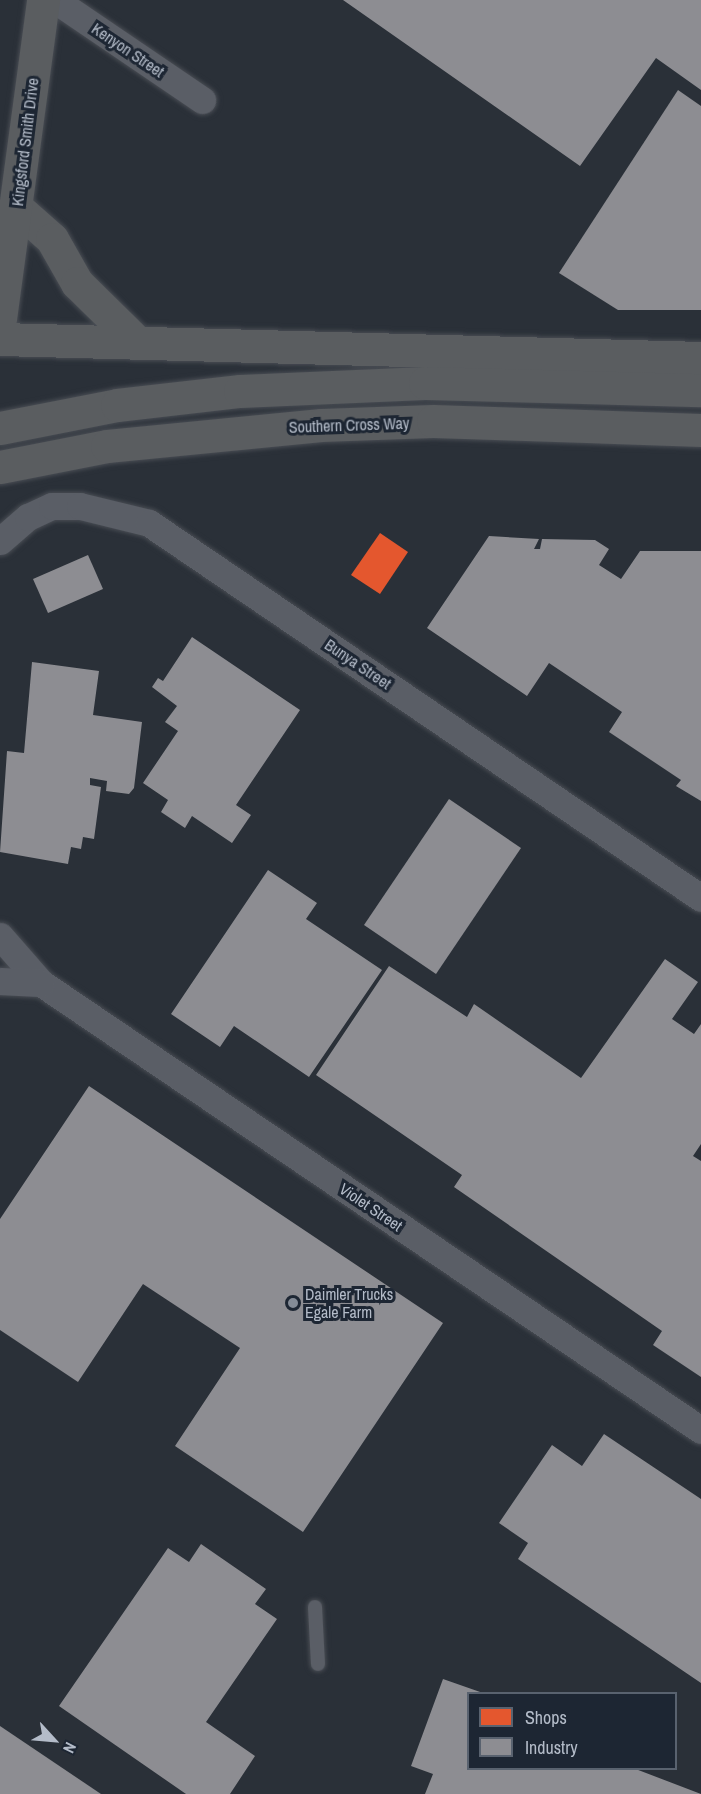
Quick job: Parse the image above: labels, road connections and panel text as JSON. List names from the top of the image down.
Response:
{
  "streets": {
    "highway": ["Kingsford Smith Drive", "Southern Cross Way"],
    "street": ["Kenyon Street", "Bunya Street", "Violet Street"]
  },
  "places": ["Daimler Trucks Egale Farm"],
  "legend": ["Shops", "Industry"],
  "north": "bottom right"
}
